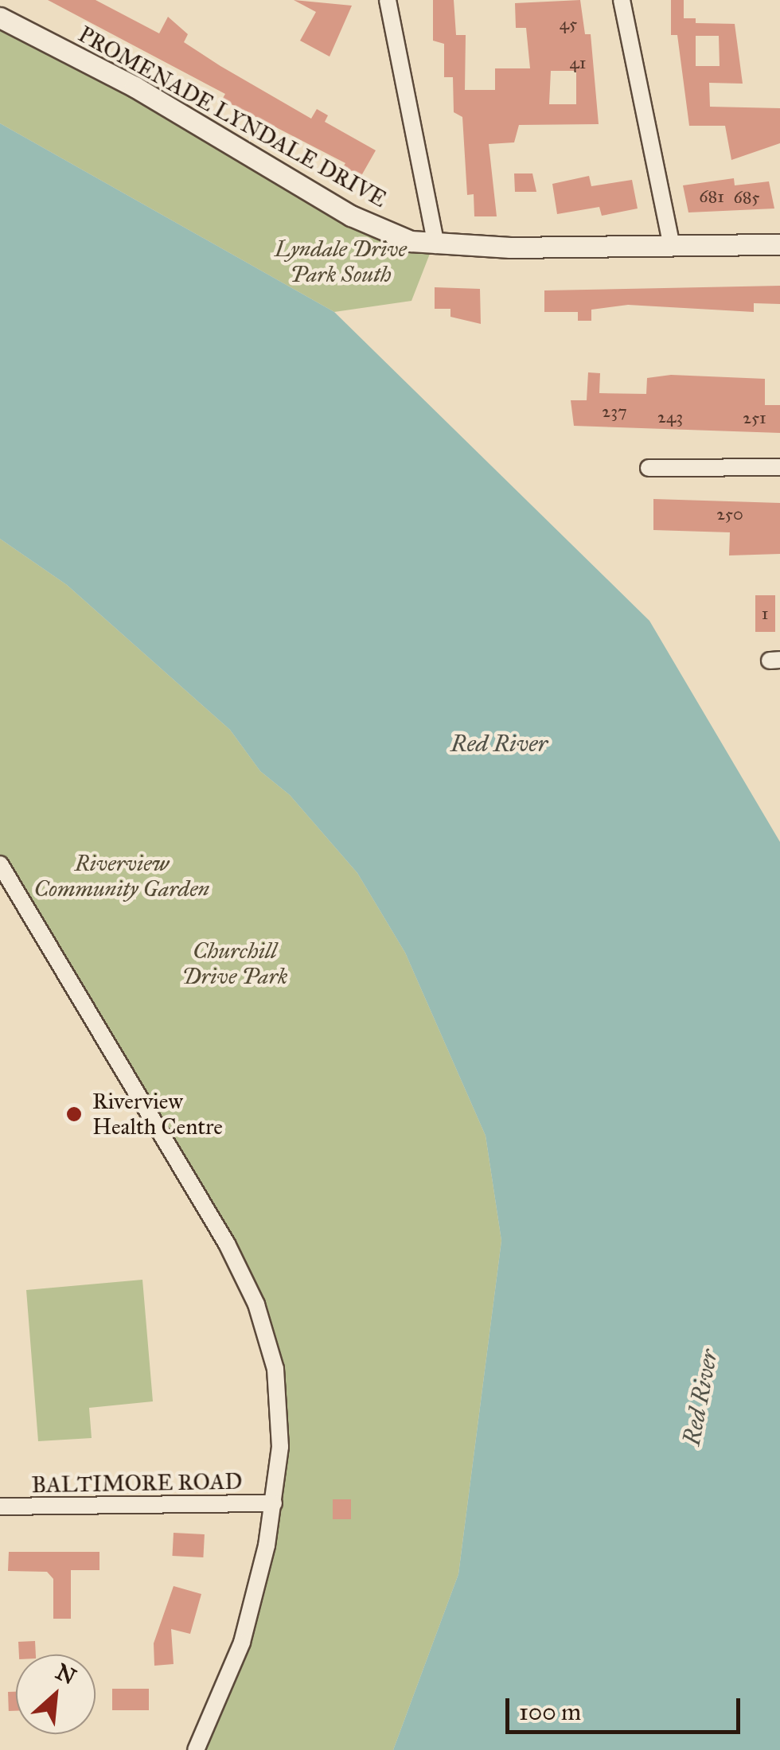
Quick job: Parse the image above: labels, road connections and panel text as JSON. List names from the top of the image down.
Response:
{
  "streets": {
    "street": ["PROMENADE LYNDALE DRIVE", "BALTIMORE ROAD"]
  },
  "water": ["Red River"],
  "parks": ["Lyndale Drive Park South", "Riverview Community Garden", "Churchill Drive Park"],
  "places": ["Riverview Health Centre"],
  "house_numbers": [
    "45",
    "41",
    "681",
    "685",
    "237",
    "243",
    "251",
    "250",
    "1"
  ],
  "scale_bar": "100 m",
  "north": "top right"
}
